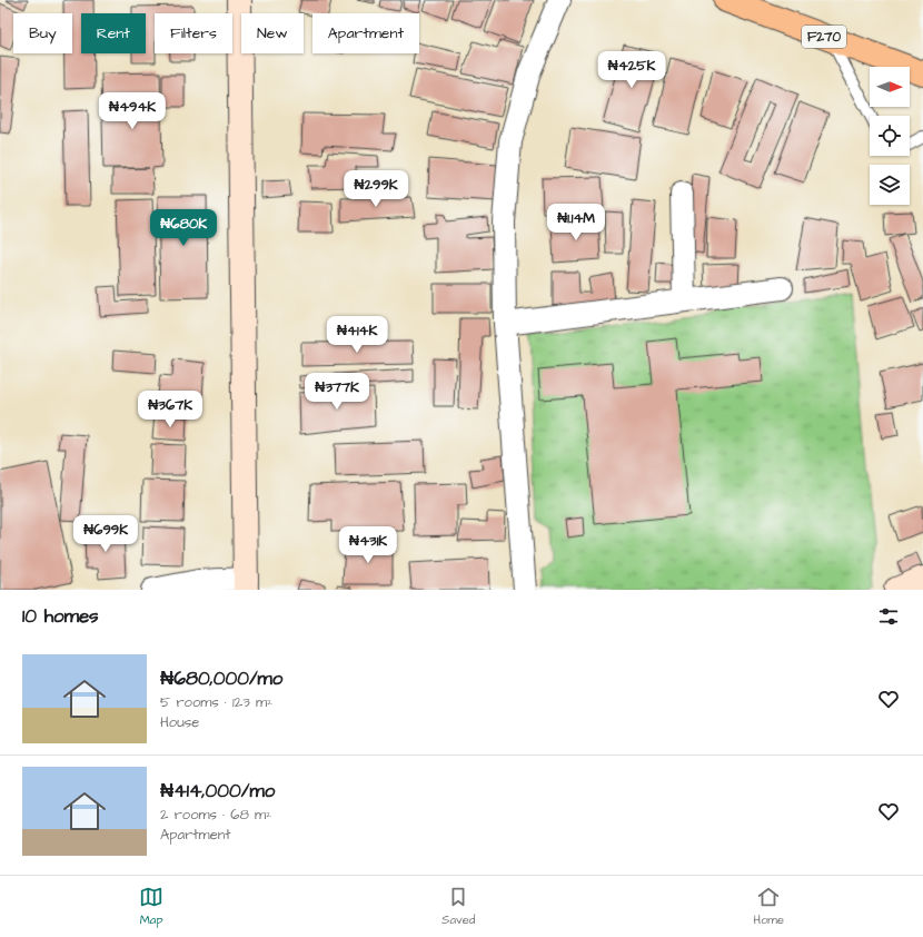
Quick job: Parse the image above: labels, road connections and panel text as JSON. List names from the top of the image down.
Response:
{
  "streets": {
    "main road": ["F270"]
  },
  "north": "right",
  "page": {
    "chip": [
      "Buy",
      "Rent",
      "Filters",
      "New",
      "Apartment"
    ],
    "price": [
      "₦425K",
      "₦494K",
      "₦299K",
      "₦1.14M",
      "₦680K",
      "₦414K",
      "₦377K",
      "₦367K",
      "₦699K",
      "₦431K"
    ],
    "heading": "10 homes",
    "list": [
      {
        "name": "₦680,000/mo",
        "note": "5 rooms · 123 m² · House"
      },
      {
        "name": "₦414,000/mo",
        "note": "2 rooms · 68 m² · Apartment"
      }
    ],
    "tabs": ["Map", "Saved", "Home"]
  }
}
